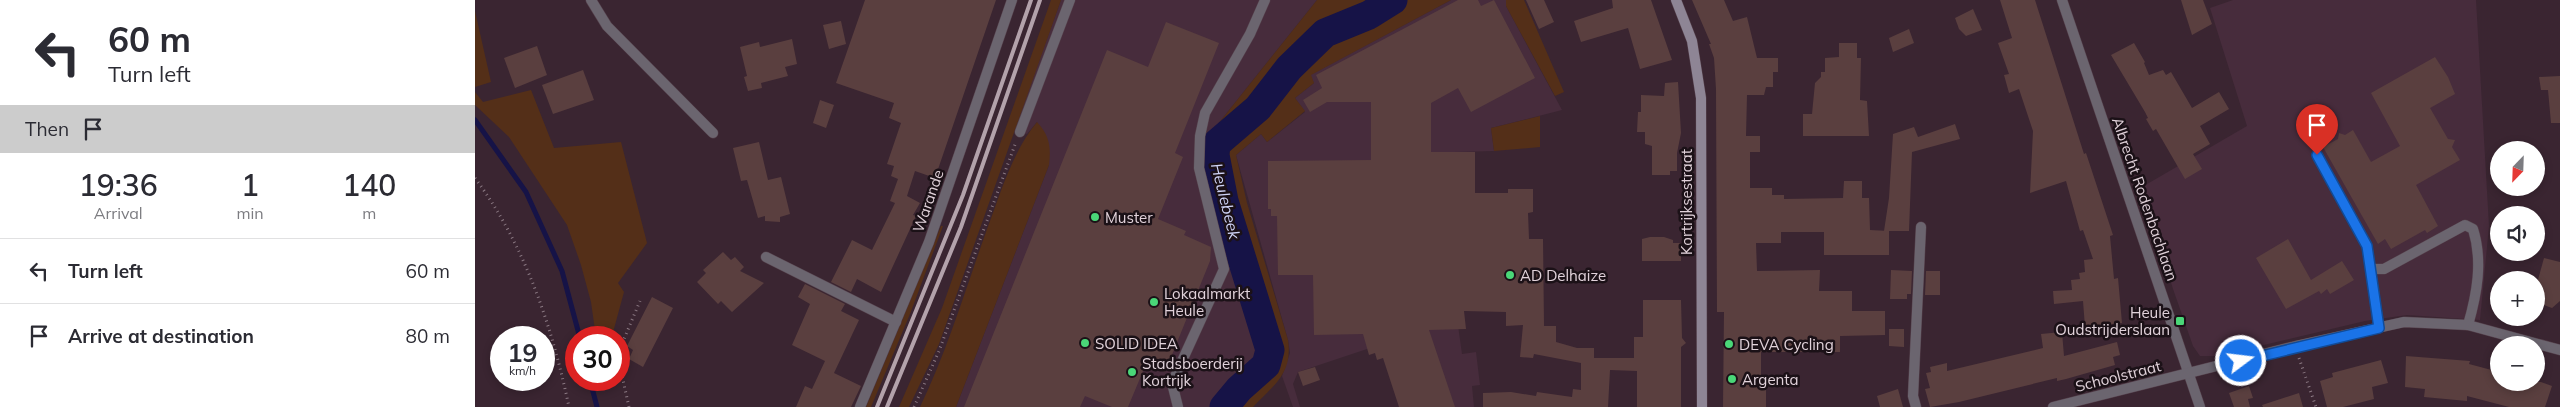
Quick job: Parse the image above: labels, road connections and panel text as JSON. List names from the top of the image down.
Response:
{
  "streets": {
    "street": [
      "Albrecht Rodenbachlaan",
      "Warande",
      "Kortrijksestraat",
      "Schoolstraat"
    ]
  },
  "crossings": [
    ["Albrecht Rodenbachlaan", "Schoolstraat"]
  ],
  "water": ["Heulebeek"],
  "places": {
    "other": [
      "Muster",
      "AD Delhaize",
      "Lokaalmarkt Heule",
      "SOLID IDEA",
      "DEVA Cycling",
      "Stadsboerderij Kortrijk",
      "Argenta"
    ],
    "transit": ["Heule Oudstrijderslaan"]
  },
  "north": "bottom left",
  "page": {
    "turn": ["60 m", "Turn left"],
    "then": "Then",
    "map_buttons": ["+", "−"],
    "eta": [
      "19:36",
      "Arrival",
      "1",
      "min",
      "140",
      "m"
    ],
    "list": [
      {
        "name": "Turn left",
        "value": "60 m"
      },
      {
        "name": "Arrive at destination",
        "value": "80 m"
      }
    ],
    "speed": "19 km/h",
    "limit": "30"
  }
}
